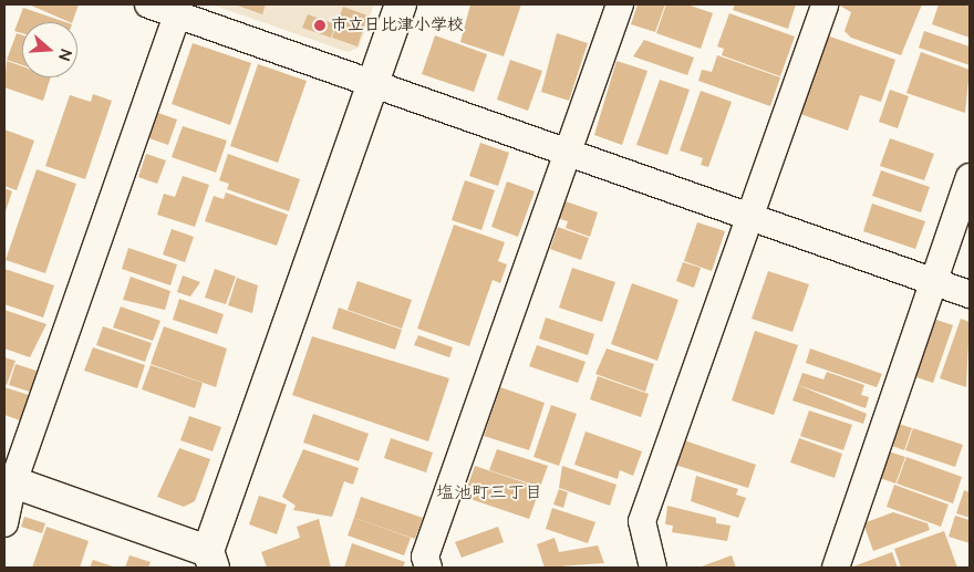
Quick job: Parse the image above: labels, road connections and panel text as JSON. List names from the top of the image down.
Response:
{
  "districts": ["塩池町三丁目"],
  "places": ["市立日比津小学校"],
  "north": "right"
}
